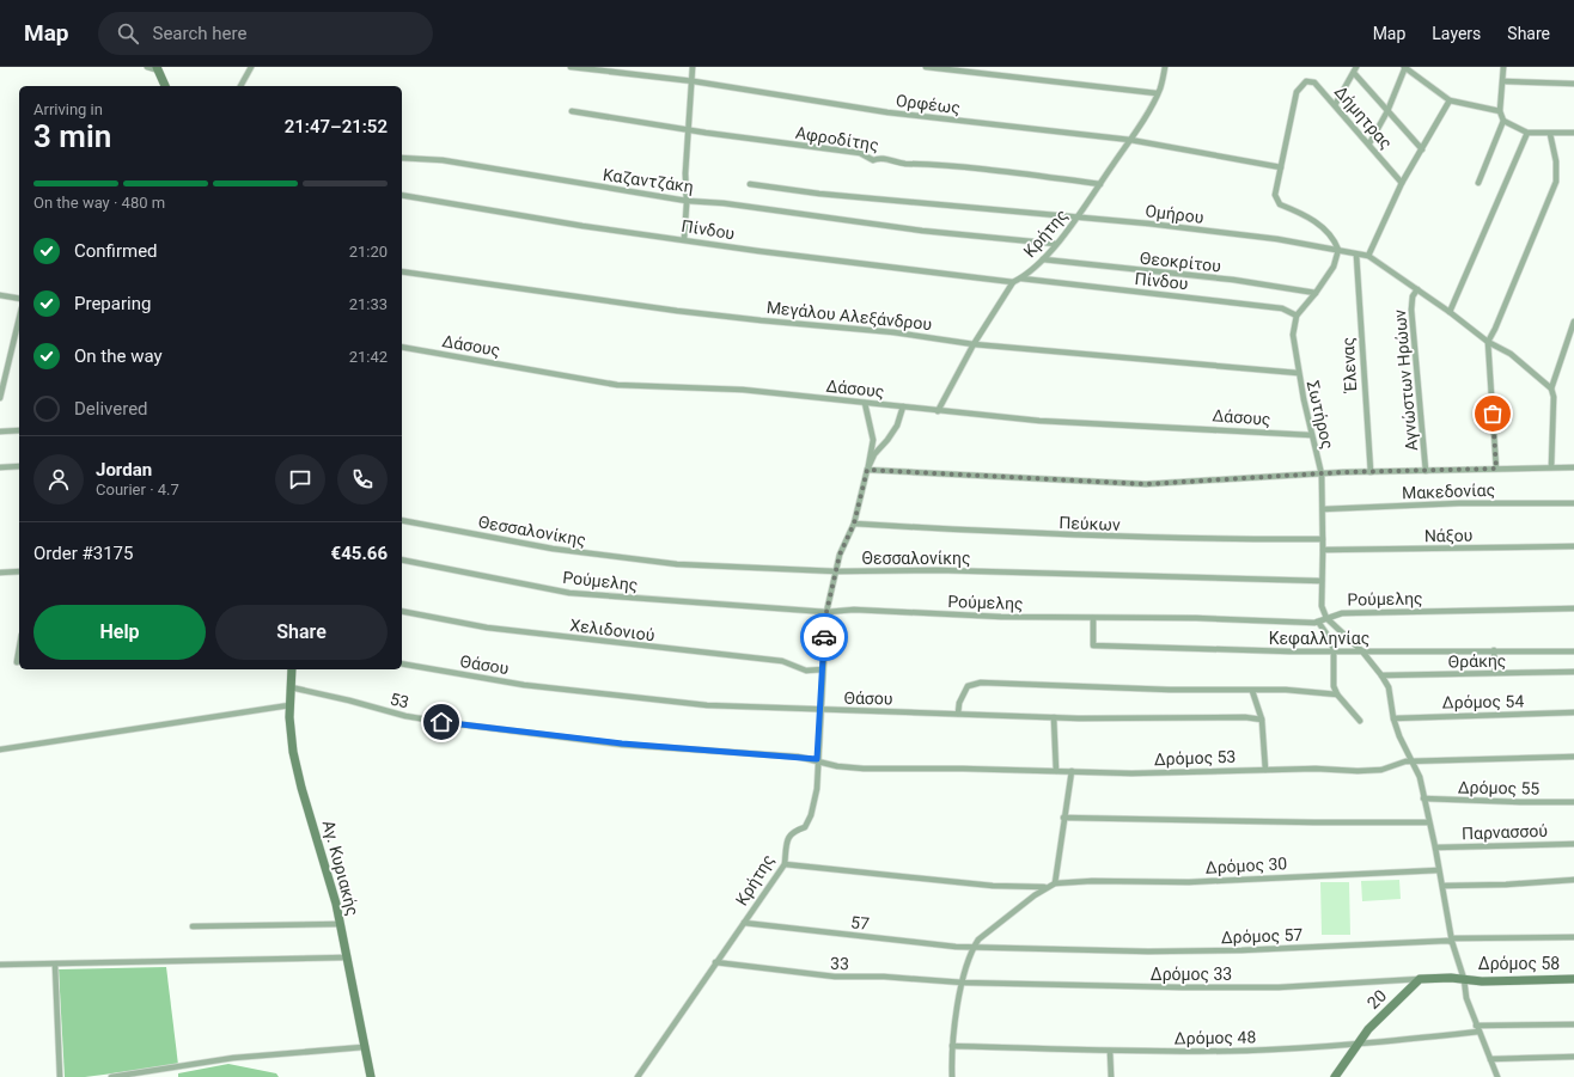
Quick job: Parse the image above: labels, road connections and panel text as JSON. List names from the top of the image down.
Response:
{
  "streets": {
    "street": [
      "Ορφέως",
      "Δήμητρας",
      "Αφροδίτης",
      "Καζαντζάκη",
      "Ομήρου",
      "Πίνδου",
      "Κρήτης",
      "Θεοκρίτου",
      "Μεγάλου Αλεξάνδρου",
      "Δάσους",
      "Έλενας",
      "Αγνώστων Ηρώων",
      "Σωτήρος",
      "Μακεδονίας",
      "Πεύκων",
      "Θεσσαλονίκης",
      "Νάξου",
      "Ρούμελης",
      "Χελιδονιού",
      "Κεφαλληνίας",
      "Θράκης",
      "Θάσου",
      "53",
      "Δρόμος 54",
      "Δρόμος 53",
      "Δρόμος 55",
      "Παρνασσού",
      "Δρόμος 30",
      "Αγ. Κυριακής",
      "57",
      "Δρόμος 57",
      "33",
      "Δρόμος 58",
      "Δρόμος 33",
      "20",
      "Δρόμος 48"
    ]
  },
  "crossings": [
    ["Ορφέως", "Δήμητρας"],
    ["Ορφέως", "Κρήτης"],
    ["Αφροδίτης", "Κρήτης"],
    ["Καζαντζάκη", "Κρήτης"],
    ["Ομήρου", "Κρήτης"],
    ["Ομήρου", "Έλενας"],
    ["Ομήρου", "Αγνώστων Ηρώων"],
    ["Πίνδου", "Κρήτης"],
    ["Πίνδου", "Σωτήρος"],
    ["Κρήτης", "Θεοκρίτου"],
    ["Κρήτης", "Δάσους"],
    ["Κρήτης", "Πεύκων"],
    ["Κρήτης", "Θεσσαλονίκης"],
    ["Κρήτης", "Ρούμελης"],
    ["Κρήτης", "Χελιδονιού"],
    ["Κρήτης", "Θάσου"],
    ["Κρήτης", "53"],
    ["Κρήτης", "Δρόμος 53"],
    ["Κρήτης", "Δρόμος 30"],
    ["Κρήτης", "57"],
    ["Κρήτης", "33"],
    ["Μεγάλου Αλεξάνδρου", "Σωτήρος"],
    ["Δάσους", "Σωτήρος"],
    ["Σωτήρος", "Μακεδονίας"],
    ["Σωτήρος", "Πεύκων"],
    ["Σωτήρος", "Θεσσαλονίκης"],
    ["Σωτήρος", "Νάξου"],
    ["Σωτήρος", "Ρούμελης"],
    ["Ρούμελης", "Κεφαλληνίας"],
    ["53", "Δρόμος 53"],
    ["53", "Αγ. Κυριακής"],
    ["57", "Δρόμος 57"],
    ["33", "Δρόμος 33"],
    ["Δρόμος 58", "Δρόμος 33"],
    ["Δρόμος 58", "20"],
    ["Δρόμος 33", "20"],
    ["20", "Δρόμος 48"]
  ],
  "page": {
    "header": "Map",
    "search": "Search here",
    "nav": ["Map", "Layers", "Share"],
    "heading": ["3 min", "Arriving in", "21:47–21:52"],
    "panel": [
      "Jordan",
      "Courier · 4.7",
      "Order #3175",
      "€45.66"
    ],
    "bar": "On the way · 480 m",
    "list": [
      ["Confirmed", "21:20"],
      ["Preparing", "21:33"],
      ["On the way", "21:42"],
      "Delivered"
    ],
    "buttons": ["Help", "Share"]
  }
}
